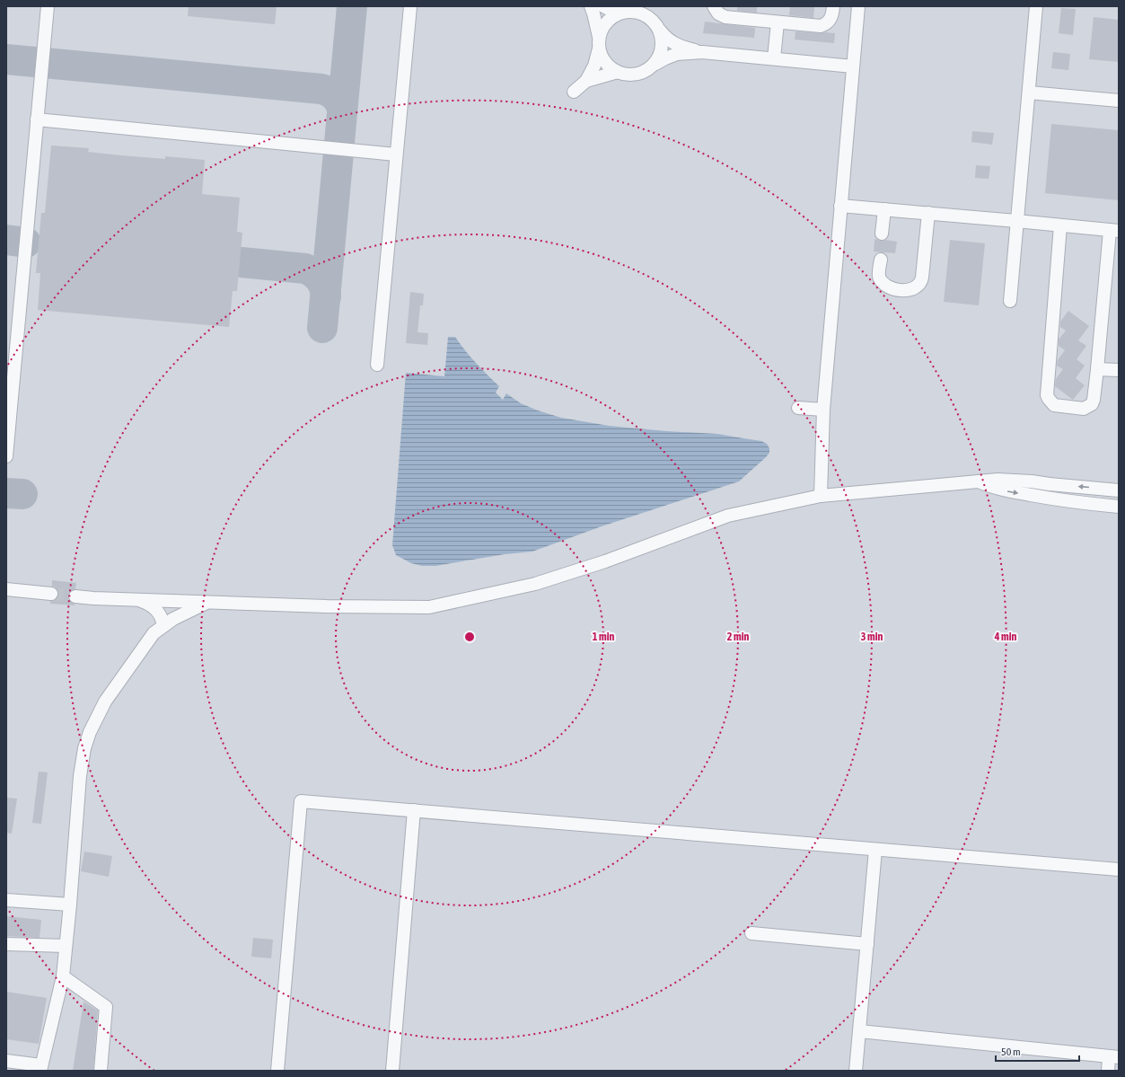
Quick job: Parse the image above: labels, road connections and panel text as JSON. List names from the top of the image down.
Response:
{
  "scale_bar": "50 m",
  "rings": [
    "1 min",
    "2 min",
    "3 min",
    "4 min"
  ]
}
